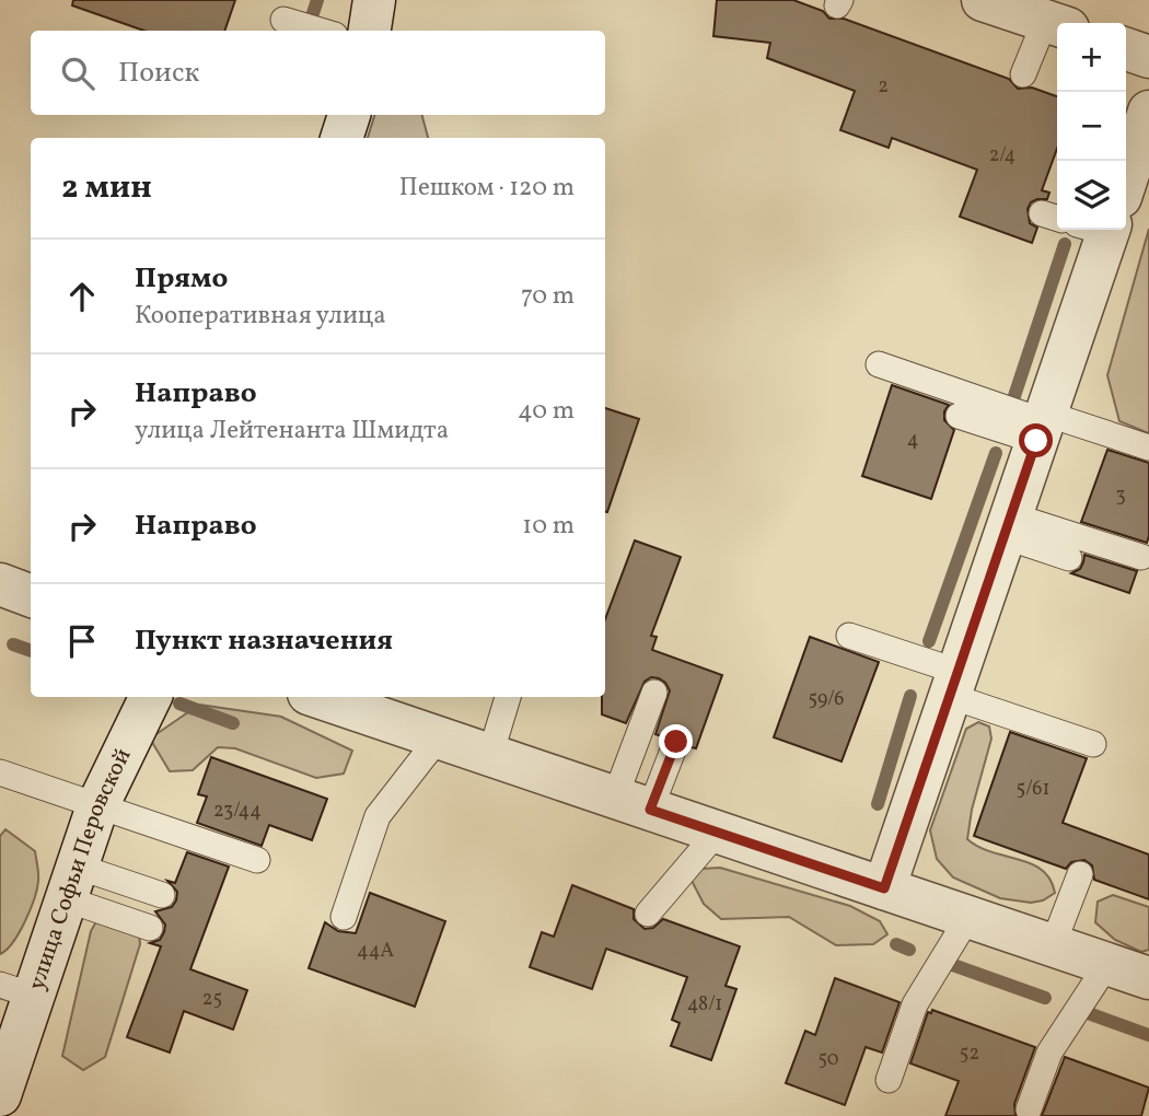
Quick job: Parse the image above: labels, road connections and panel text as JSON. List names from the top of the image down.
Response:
{
  "streets": {
    "street": ["улица Софьи Перовской"]
  },
  "house_numbers": [
    "2",
    "2/4",
    "4",
    "3",
    "59/6",
    "5/61",
    "23/44",
    "44А",
    "25",
    "48/1",
    "52",
    "50"
  ],
  "page": {
    "map_buttons": ["+", "−"],
    "search": "Поиск",
    "heading": ["2 мин", "Пешком · 120 m"],
    "list": [
      ["Прямо", "Кооперативная улица", "70 m"],
      ["Направо", "улица Лейтенанта Шмидта", "40 m"],
      ["Направо", "10 m"],
      "Пункт назначения"
    ]
  }
}
